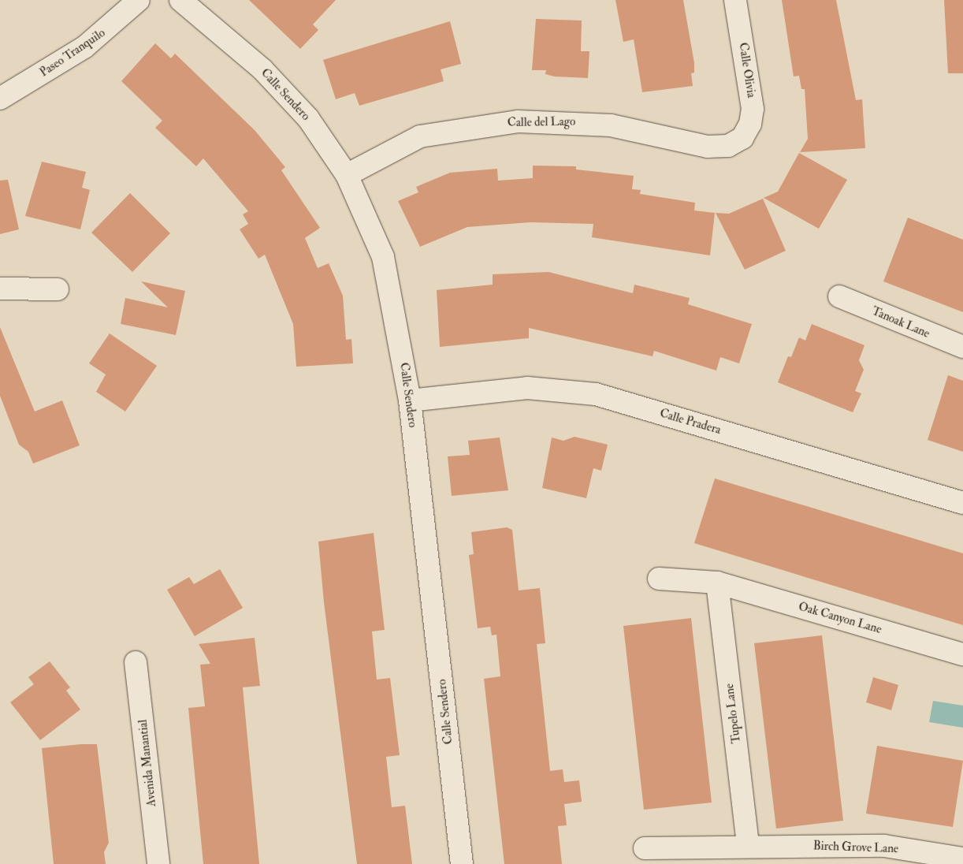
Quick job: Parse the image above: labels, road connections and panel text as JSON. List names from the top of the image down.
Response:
{
  "streets": {
    "street": [
      "Paseo Tranquilo",
      "Calle Olivia",
      "Calle Sendero",
      "Calle del Lago",
      "Tanoak Lane",
      "Calle Pradera",
      "Oak Canyon Lane",
      "Tupelo Lane",
      "Avenida Manantial",
      "Birch Grove Lane"
    ]
  },
  "crossings": [
    ["Calle Olivia", "Calle del Lago"],
    ["Calle Sendero", "Calle del Lago"],
    ["Calle Sendero", "Calle Pradera"],
    ["Oak Canyon Lane", "Tupelo Lane"],
    ["Tupelo Lane", "Birch Grove Lane"]
  ]
}
